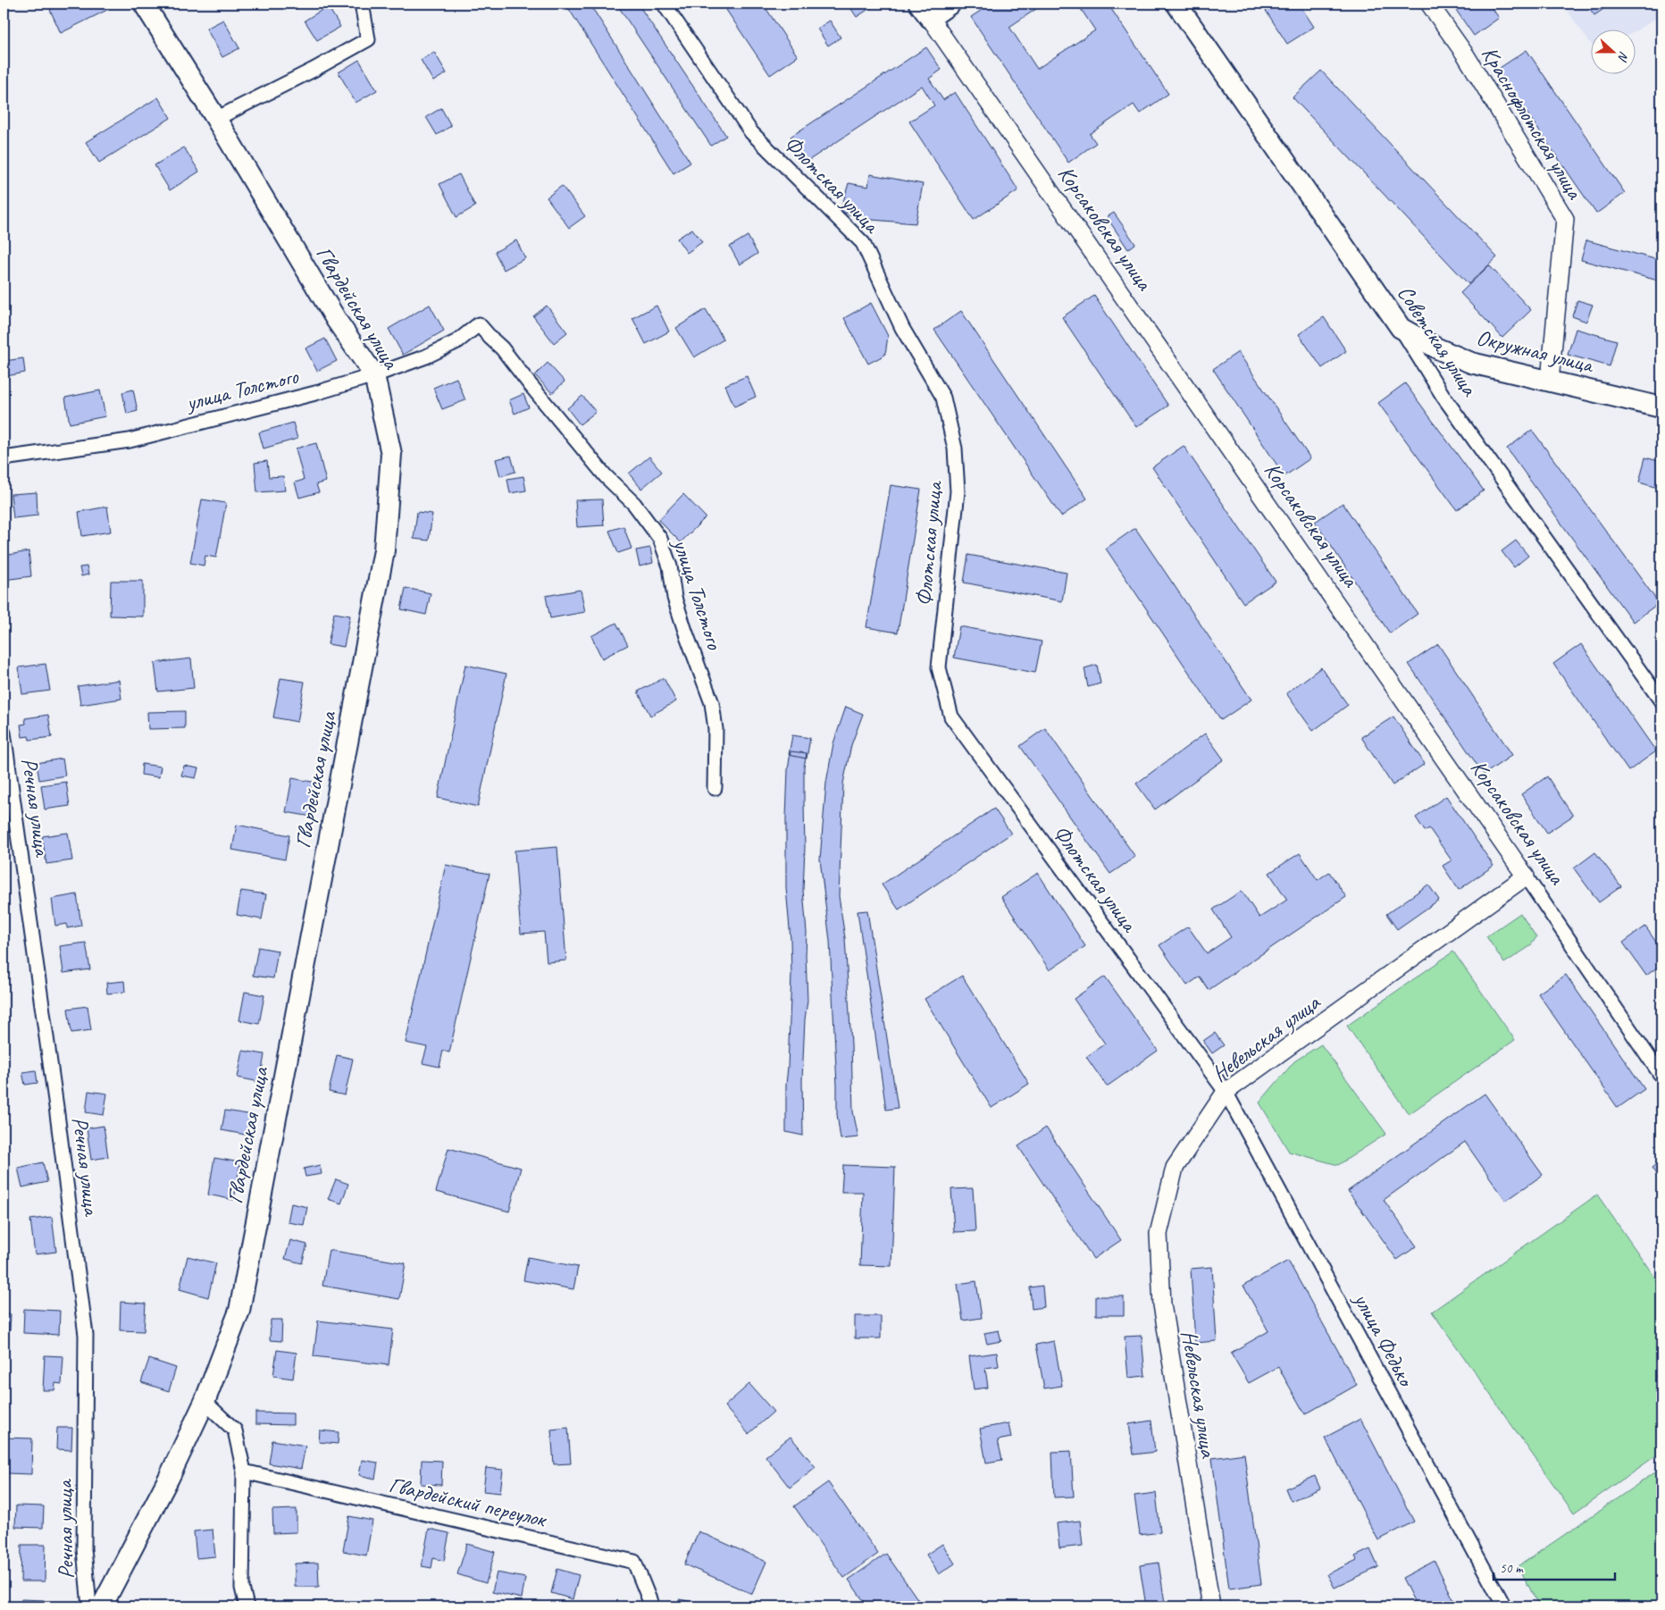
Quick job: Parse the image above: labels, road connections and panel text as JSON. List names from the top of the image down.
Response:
{
  "streets": {
    "main road": ["Гвардейская улица", "Советская улица", "Окружная улица"],
    "street": [
      "Краснофлотская улица",
      "Флотская улица",
      "Корсаковская улица",
      "улица Толстого",
      "Речная улица",
      "Невельская улица",
      "улица Федько",
      "Гвардейский переулок"
    ]
  },
  "crossings": [
    ["Краснофлотская улица", "Окружная улица"],
    ["Флотская улица", "Невельская улица"],
    ["Флотская улица", "улица Федько"],
    ["Корсаковская улица", "Невельская улица"],
    ["Гвардейская улица", "улица Толстого"],
    ["Советская улица", "Окружная улица"],
    ["Невельская улица", "улица Федько"]
  ],
  "scale_bar": "50 m",
  "north": "right"
}
